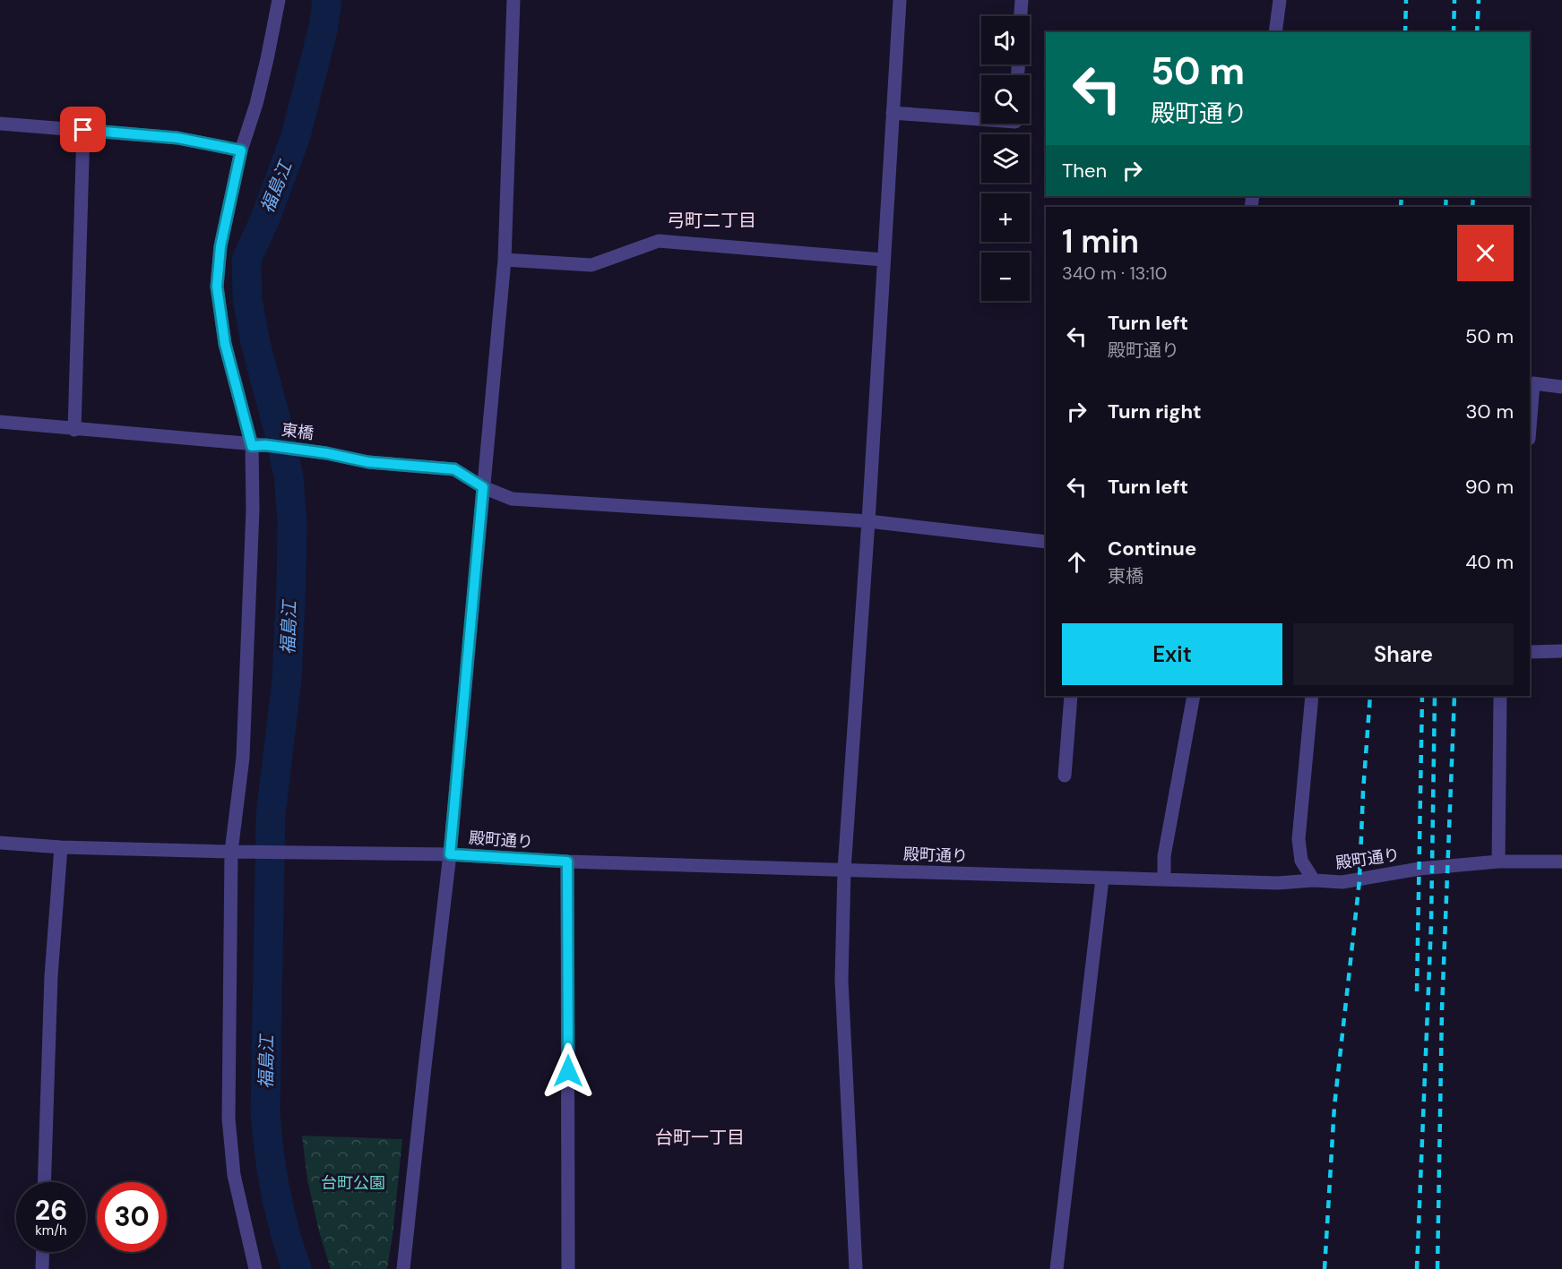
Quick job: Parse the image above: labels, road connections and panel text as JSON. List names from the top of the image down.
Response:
{
  "streets": {
    "street": ["東橋", "殿町通り"]
  },
  "districts": ["弓町二丁目", "台町一丁目"],
  "water": ["福島江"],
  "parks": ["台町公園"],
  "page": {
    "map_buttons": ["+", "−"],
    "turn": ["50 m", "殿町通り"],
    "then": "Then",
    "heading": ["1 min", "340 m · 13:10"],
    "list": [
      {
        "name": "Turn left",
        "note": "殿町通り",
        "value": "50 m"
      },
      {
        "name": "Turn right",
        "value": "30 m"
      },
      {
        "name": "Turn left",
        "value": "90 m"
      },
      {
        "name": "Continue",
        "note": "東橋",
        "value": "40 m"
      }
    ],
    "buttons": ["Exit", "Share"],
    "speed": "26 km/h",
    "limit": "30"
  }
}
